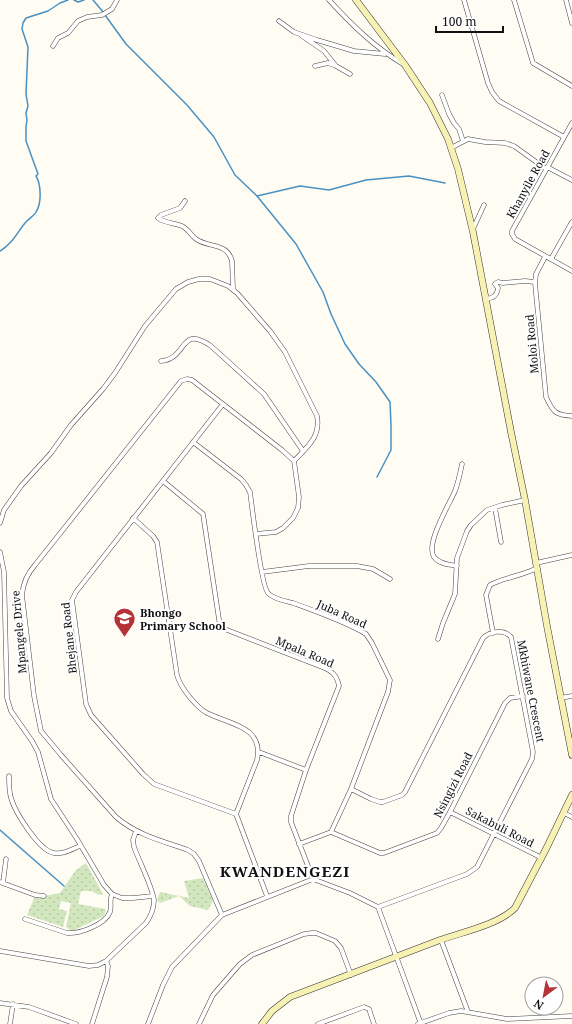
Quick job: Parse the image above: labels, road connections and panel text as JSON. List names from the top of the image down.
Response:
{
  "streets": {
    "street": [
      "Khanyile Road",
      "Moloi Road",
      "Juba Road",
      "Mpangele Drive",
      "Bhejane Road",
      "Mpala Road",
      "Mkhiwane Crescent",
      "Nsingizi Road",
      "Sakabuli Road"
    ]
  },
  "crossings": [
    ["Khanyile Road", "Moloi Road"],
    ["Juba Road", "Bhejane Road"],
    ["Juba Road", "Nsingizi Road"],
    ["Mpangele Drive", "Bhejane Road"],
    ["Bhejane Road", "Mpala Road"],
    ["Mkhiwane Crescent", "Nsingizi Road"],
    ["Mkhiwane Crescent", "Sakabuli Road"],
    ["Nsingizi Road", "Sakabuli Road"]
  ],
  "districts": ["KWANDENGEZI"],
  "places": {
    "school or university": ["Bhongo Primary School"]
  },
  "scale_bar": "100 m",
  "north": "bottom left"
}
